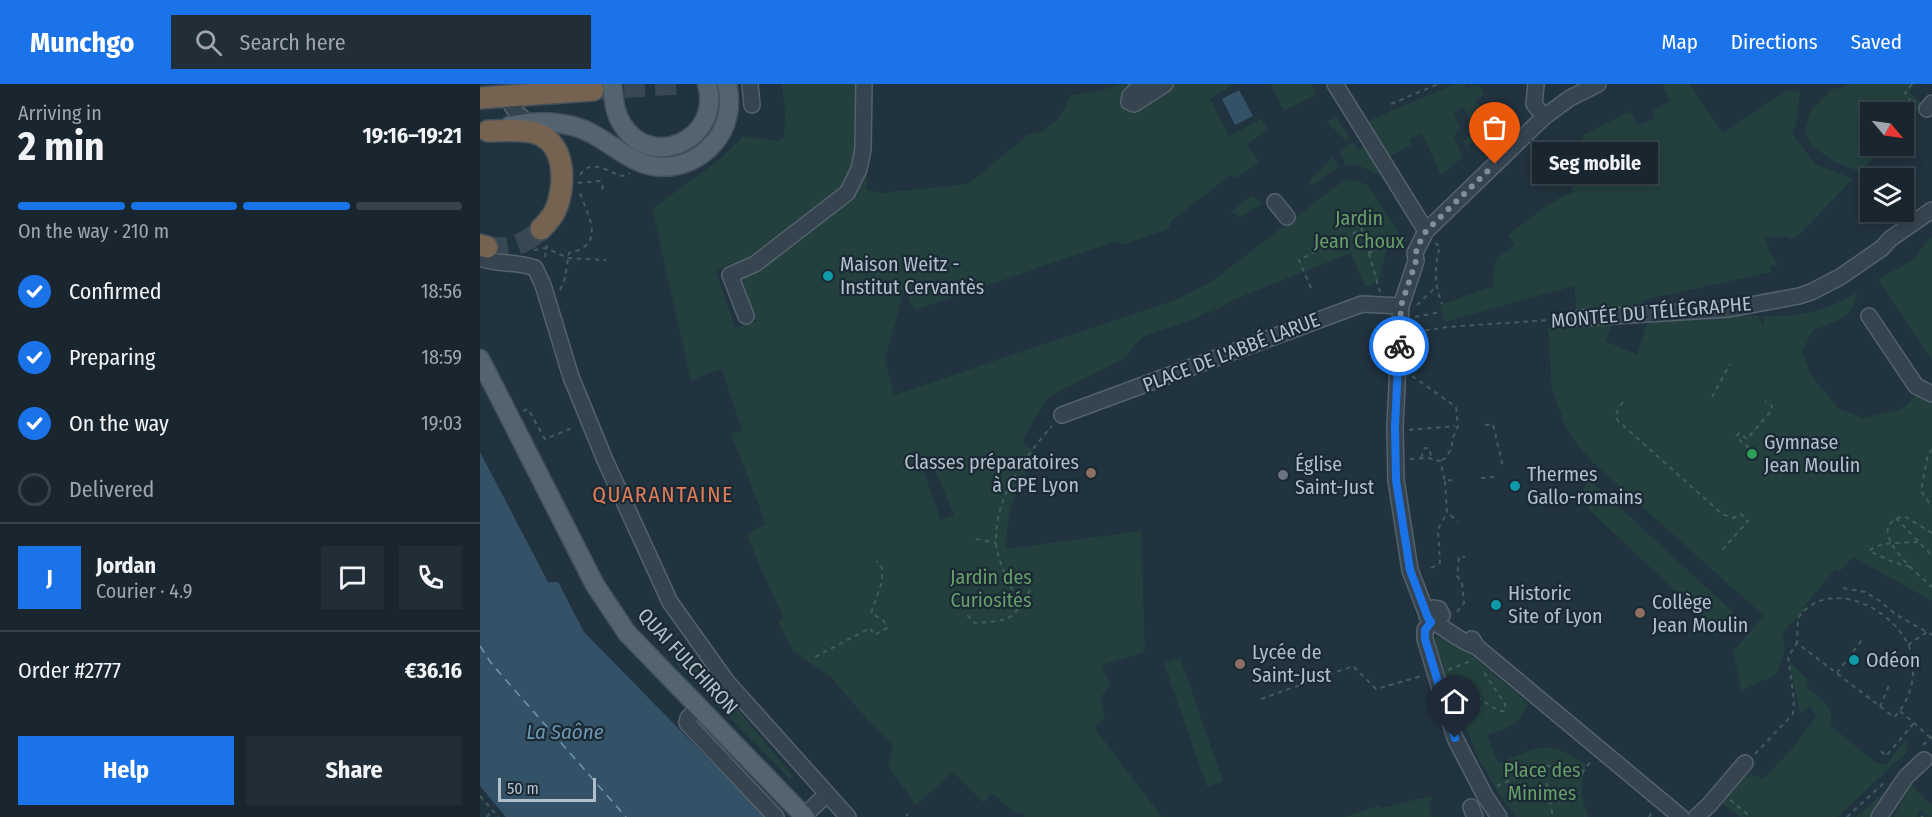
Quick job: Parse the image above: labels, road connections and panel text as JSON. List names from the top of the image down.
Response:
{
  "streets": {
    "main road": ["QUAI FULCHIRON"],
    "street": ["MONTÉE DU TÉLÉGRAPHE", "PLACE DE L'ABBÉ LARUE"]
  },
  "districts": ["QUARANTAINE"],
  "water": ["La Saône"],
  "parks": ["Jardin Jean Choux", "Jardin des Curiosités", "Place des Minimes"],
  "places": [
    "Seg mobile",
    "Maison Weitz - Institut Cervantès",
    "Gymnase Jean Moulin",
    "Classes préparatoires à CPE Lyon",
    "Église Saint-Just",
    "Thermes Gallo-romains",
    "Historic Site of Lyon",
    "Collège Jean Moulin",
    "Odéon",
    "Lycée de Saint-Just"
  ],
  "scale_bar": "50 m",
  "north": "bottom right",
  "page": {
    "header": "Munchgo",
    "search": "Search here",
    "nav": ["Map", "Directions", "Saved"],
    "heading": ["2 min", "Arriving in", "19:16–19:21"],
    "panel": [
      "Jordan",
      "Courier · 4.9",
      "Order #2777",
      "€36.16"
    ],
    "bubble": "Seg mobile",
    "bar": "On the way · 210 m",
    "list": [
      ["Confirmed", "18:56"],
      ["Preparing", "18:59"],
      ["On the way", "19:03"],
      "Delivered"
    ],
    "round": "J",
    "buttons": ["Help", "Share"],
    "scale": "50 m"
  }
}
